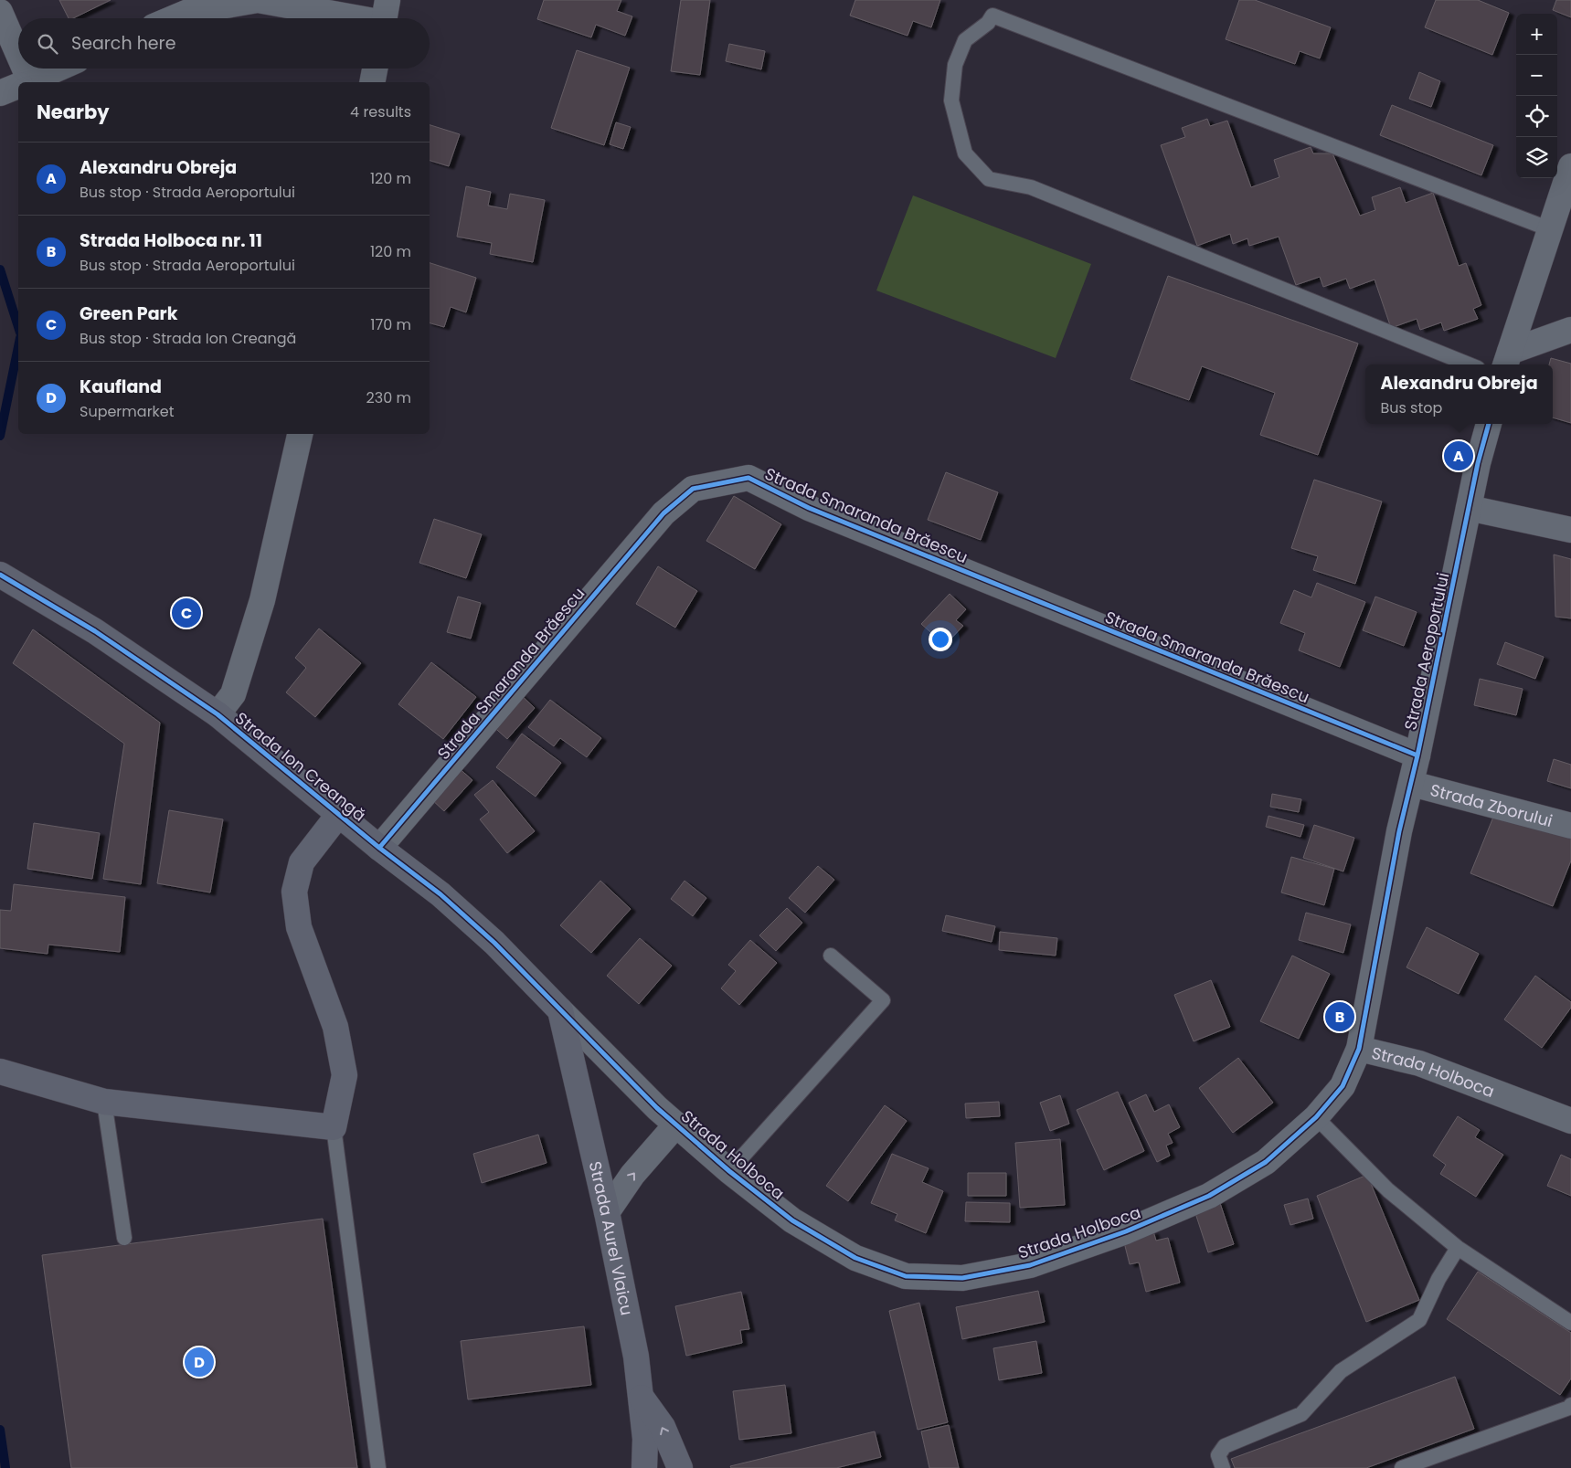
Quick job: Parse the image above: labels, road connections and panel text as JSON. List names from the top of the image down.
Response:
{
  "streets": {
    "street": [
      "Strada Smaranda Brăescu",
      "Strada Aeroportului",
      "Strada Ion Creangă",
      "Strada Zborului",
      "Strada Holboca",
      "Strada Aurel Vlaicu"
    ]
  },
  "crossings": [
    ["Strada Smaranda Brăescu", "Strada Aeroportului"],
    ["Strada Smaranda Brăescu", "Strada Ion Creangă"],
    ["Strada Aeroportului", "Strada Zborului"],
    ["Strada Aeroportului", "Strada Holboca"],
    ["Strada Ion Creangă", "Strada Holboca"],
    ["Strada Ion Creangă", "Strada Aurel Vlaicu"],
    ["Strada Holboca", "Strada Aurel Vlaicu"]
  ],
  "page": {
    "map_buttons": ["+", "−"],
    "search": "Search here",
    "heading": ["Nearby", "4 results"],
    "list": [
      {
        "mark": "A",
        "name": "Alexandru Obreja",
        "note": "Bus stop · Strada Aeroportului",
        "value": "120 m"
      },
      {
        "mark": "B",
        "name": "Strada Holboca nr. 11",
        "note": "Bus stop · Strada Aeroportului",
        "value": "120 m"
      },
      {
        "mark": "C",
        "name": "Green Park",
        "note": "Bus stop · Strada Ion Creangă",
        "value": "170 m"
      },
      {
        "mark": "D",
        "name": "Kaufland",
        "note": "Supermarket",
        "value": "230 m"
      }
    ],
    "popup": ["Alexandru Obreja", "Bus stop"],
    "pins": [
      "A",
      "C",
      "B",
      "D"
    ]
  }
}
